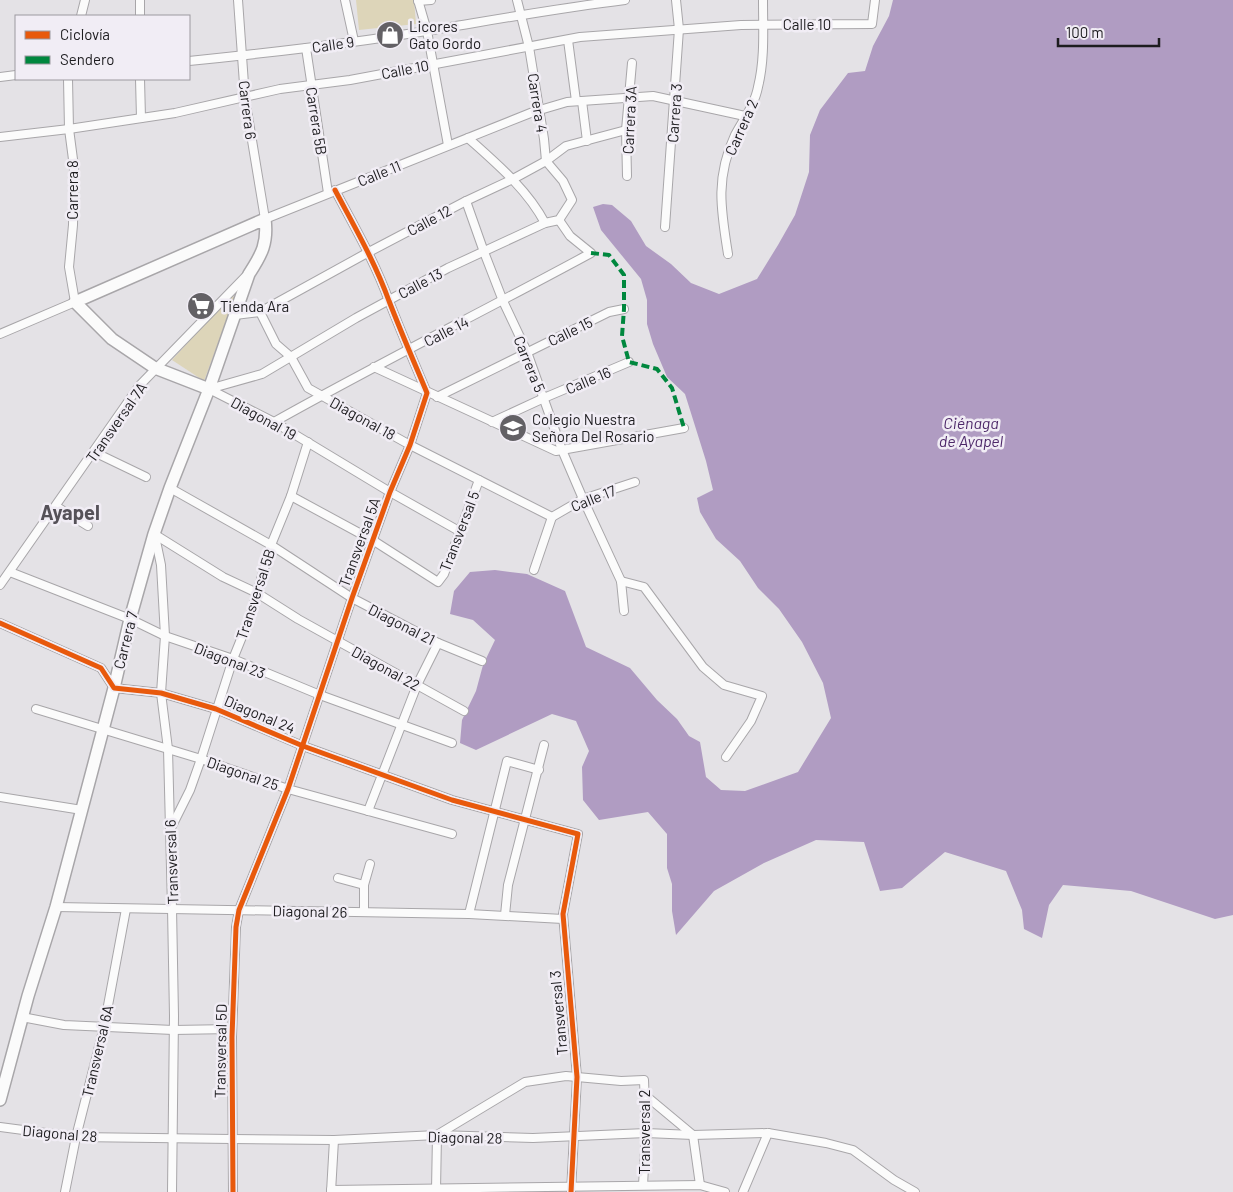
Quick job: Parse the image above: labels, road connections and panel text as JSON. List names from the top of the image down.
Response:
{
  "streets": {
    "main road": ["Calle 11", "Diagonal 19", "Carrera 7"],
    "street": [
      "Calle 10",
      "Calle 9",
      "Carrera 4",
      "Carrera 6",
      "Carrera 3",
      "Carrera 3A",
      "Carrera 5B",
      "Carrera 2",
      "Carrera 8",
      "Calle 12",
      "Calle 13",
      "Calle 14",
      "Calle 15",
      "Carrera 5",
      "Calle 16",
      "Diagonal 18",
      "Transversal 7A",
      "Calle 17",
      "Transversal 5",
      "Transversal 5A",
      "Transversal 5B",
      "Diagonal 21",
      "Diagonal 23",
      "Diagonal 22",
      "Diagonal 24",
      "Diagonal 25",
      "Transversal 6",
      "Diagonal 26",
      "Transversal 3",
      "Transversal 6A",
      "Transversal 5D",
      "Transversal 2",
      "Diagonal 28"
    ]
  },
  "crossings": [
    ["Calle 10", "Carrera 4"],
    ["Calle 10", "Carrera 6"],
    ["Calle 10", "Carrera 3"],
    ["Calle 10", "Carrera 5B"],
    ["Calle 10", "Carrera 2"],
    ["Calle 10", "Carrera 8"],
    ["Calle 9", "Carrera 4"],
    ["Calle 9", "Carrera 6"],
    ["Calle 9", "Carrera 5B"],
    ["Carrera 4", "Calle 11"],
    ["Carrera 4", "Calle 12"],
    ["Carrera 6", "Calle 11"],
    ["Carrera 6", "Carrera 7"],
    ["Carrera 3", "Calle 11"],
    ["Carrera 3A", "Calle 11"],
    ["Carrera 3A", "Calle 12"],
    ["Carrera 5B", "Calle 11"],
    ["Carrera 2", "Calle 11"],
    ["Calle 11", "Carrera 8"],
    ["Calle 11", "Diagonal 19"],
    ["Calle 11", "Carrera 7"],
    ["Carrera 8", "Diagonal 19"],
    ["Calle 12", "Carrera 5"],
    ["Calle 12", "Diagonal 18"],
    ["Calle 12", "Carrera 7"],
    ["Calle 13", "Calle 14"],
    ["Calle 13", "Carrera 5"],
    ["Calle 13", "Diagonal 19"],
    ["Calle 13", "Diagonal 18"],
    ["Calle 13", "Carrera 7"],
    ["Calle 14", "Carrera 5"],
    ["Calle 14", "Diagonal 19"],
    ["Calle 14", "Diagonal 18"],
    ["Calle 15", "Carrera 5"],
    ["Carrera 5", "Calle 16"],
    ["Carrera 5", "Calle 17"],
    ["Diagonal 19", "Transversal 7A"],
    ["Diagonal 19", "Transversal 5"],
    ["Diagonal 19", "Transversal 5A"],
    ["Diagonal 19", "Transversal 5B"],
    ["Diagonal 19", "Carrera 7"],
    ["Diagonal 18", "Calle 17"],
    ["Diagonal 18", "Transversal 5"],
    ["Diagonal 18", "Transversal 5A"],
    ["Transversal 7A", "Carrera 7"],
    ["Transversal 7A", "Diagonal 23"],
    ["Transversal 5", "Transversal 5A"],
    ["Transversal 5A", "Diagonal 21"],
    ["Transversal 5A", "Diagonal 23"],
    ["Transversal 5A", "Diagonal 22"],
    ["Transversal 5A", "Diagonal 24"],
    ["Transversal 5A", "Diagonal 25"],
    ["Transversal 5A", "Diagonal 26"],
    ["Transversal 5A", "Transversal 5D"],
    ["Transversal 5B", "Diagonal 21"],
    ["Transversal 5B", "Diagonal 23"],
    ["Transversal 5B", "Diagonal 22"],
    ["Transversal 5B", "Diagonal 24"],
    ["Transversal 5B", "Diagonal 25"],
    ["Transversal 5B", "Transversal 6"],
    ["Diagonal 21", "Carrera 7"],
    ["Carrera 7", "Diagonal 23"],
    ["Carrera 7", "Diagonal 22"],
    ["Carrera 7", "Diagonal 24"],
    ["Carrera 7", "Diagonal 25"],
    ["Carrera 7", "Transversal 6"],
    ["Carrera 7", "Diagonal 26"],
    ["Diagonal 23", "Transversal 6"],
    ["Diagonal 22", "Transversal 6"],
    ["Diagonal 24", "Transversal 6"],
    ["Diagonal 24", "Transversal 3"],
    ["Diagonal 25", "Transversal 6"],
    ["Transversal 6", "Diagonal 26"],
    ["Transversal 6", "Diagonal 28"],
    ["Diagonal 26", "Transversal 3"],
    ["Diagonal 26", "Transversal 6A"],
    ["Diagonal 26", "Transversal 5D"],
    ["Transversal 3", "Transversal 2"],
    ["Transversal 3", "Diagonal 28"],
    ["Transversal 6A", "Diagonal 28"],
    ["Transversal 5D", "Diagonal 28"],
    ["Transversal 2", "Diagonal 28"]
  ],
  "districts": ["Ayapel"],
  "water": ["Ciénaga de Ayapel"],
  "places": {
    "shop": ["Licores Gato Gordo"],
    "supermarket": ["Tienda Ara"],
    "school or university": ["Colegio Nuestra Señora Del Rosario"]
  },
  "legend": ["Ciclovía", "Sendero"],
  "scale_bar": "100 m"
}
